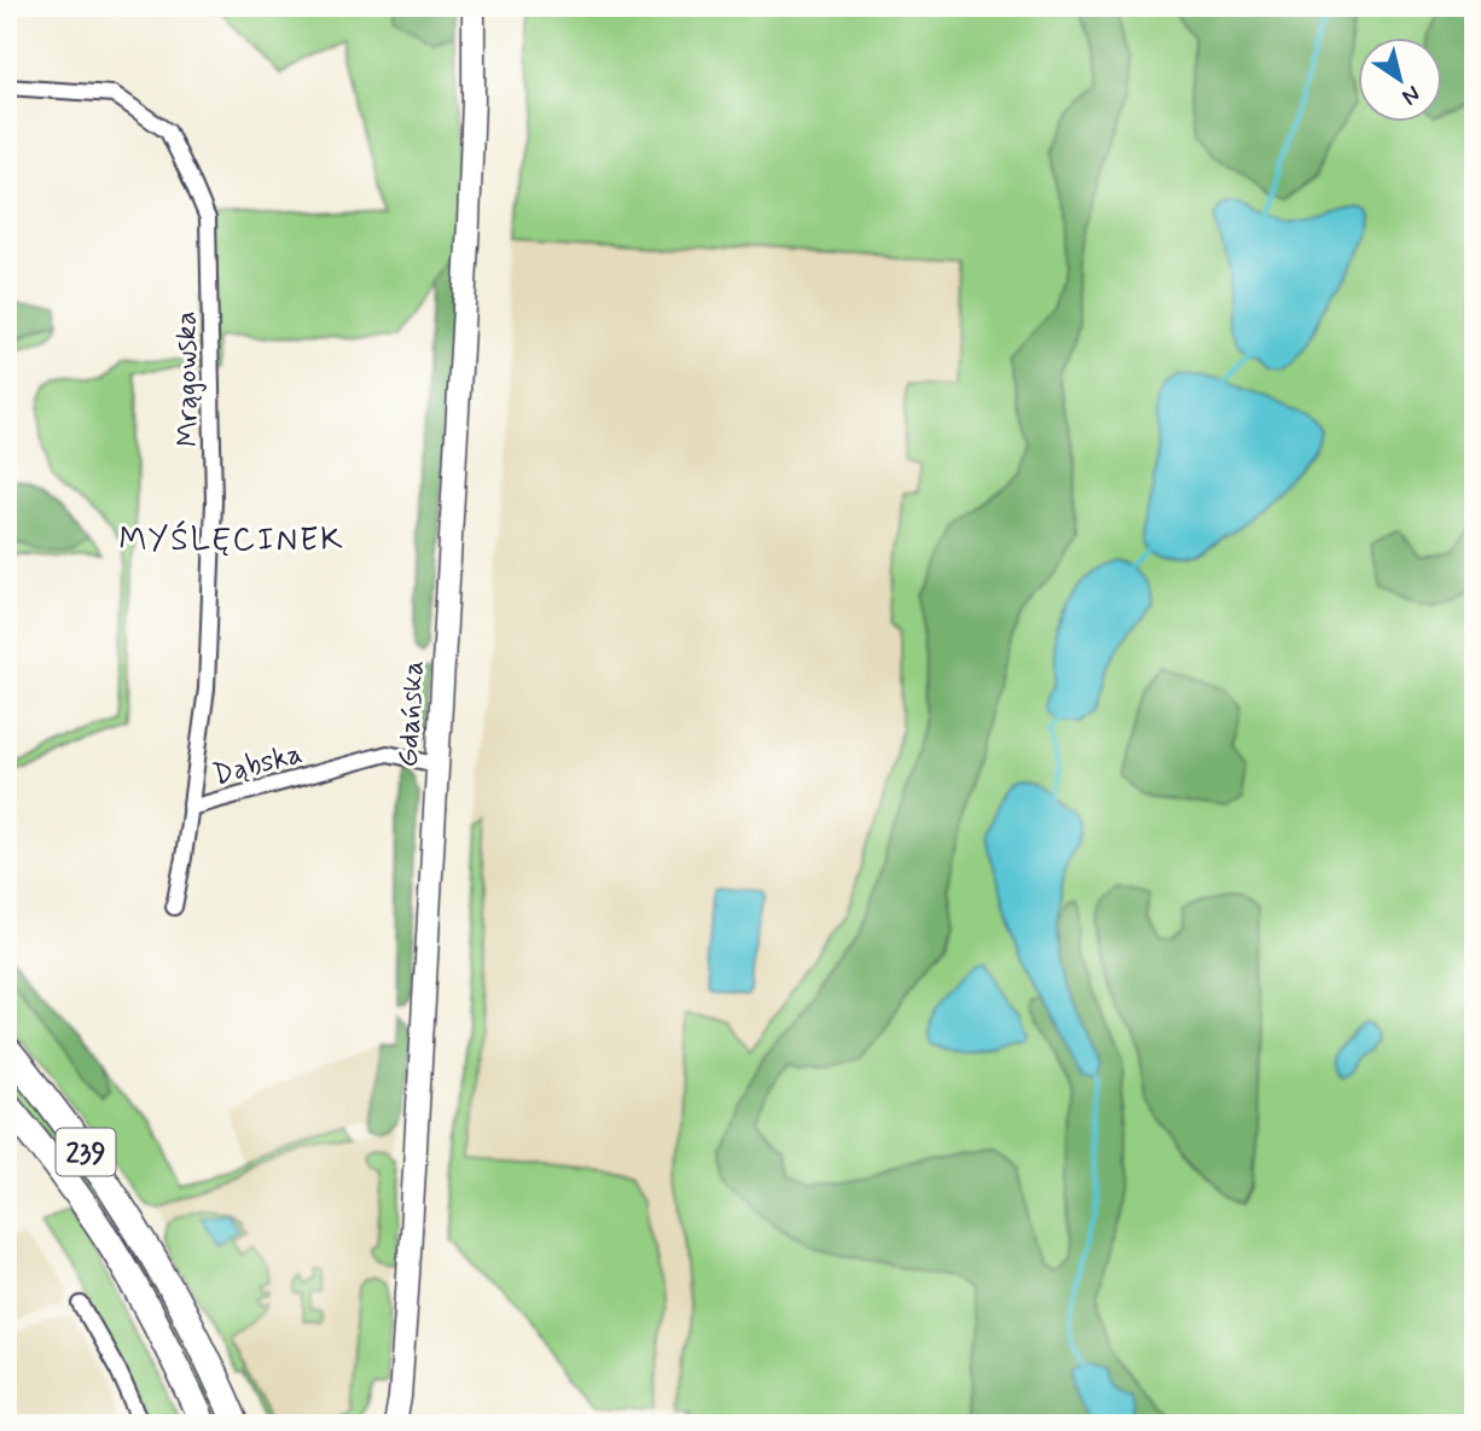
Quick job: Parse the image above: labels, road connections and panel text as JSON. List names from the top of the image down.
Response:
{
  "streets": {
    "main road": ["Gdańska", "239"],
    "street": ["Mrągowska", "Dąbska"]
  },
  "crossings": [
    ["Mrągowska", "Dąbska"],
    ["Gdańska", "Dąbska"]
  ],
  "districts": ["MYŚLĘCINEK"],
  "north": "bottom right"
}
